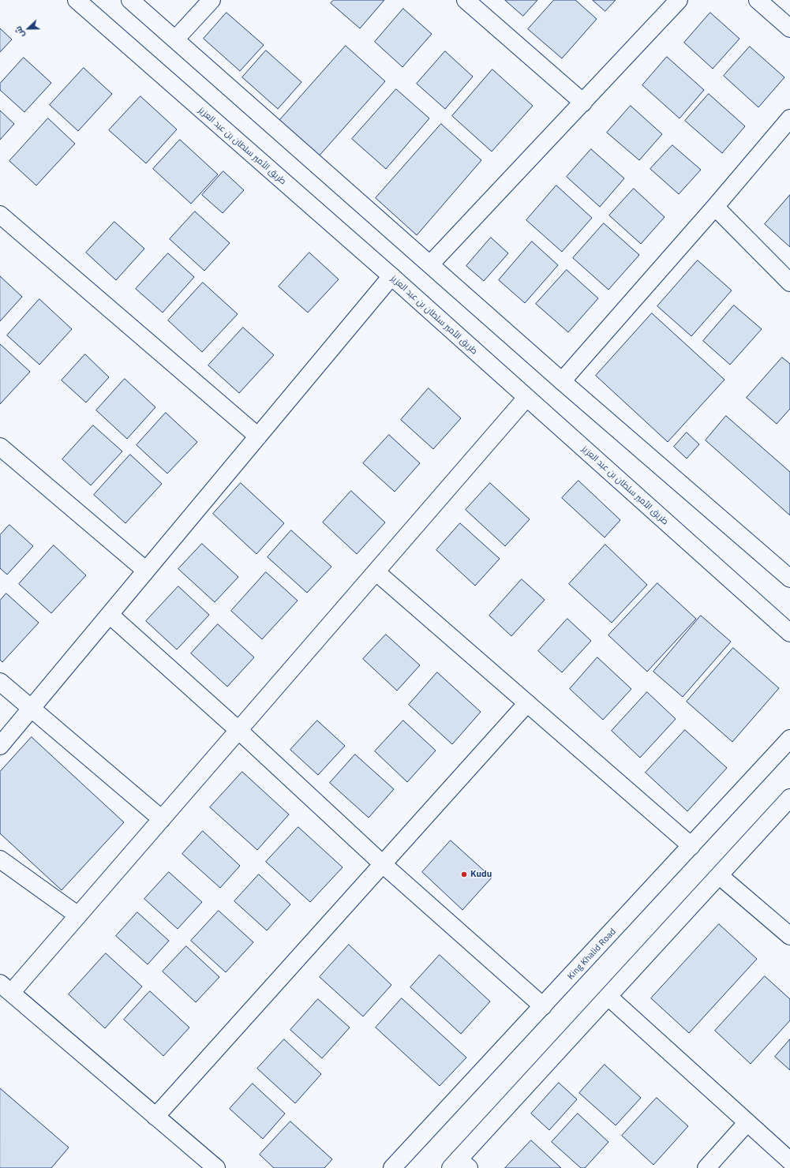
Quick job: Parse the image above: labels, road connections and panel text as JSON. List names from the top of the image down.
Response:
{
  "streets": {
    "street": ["طريق الأمير سلطان بن عبد العزيز", "King Khalid Road"]
  },
  "places": ["Kudu"],
  "north": "left"
}
